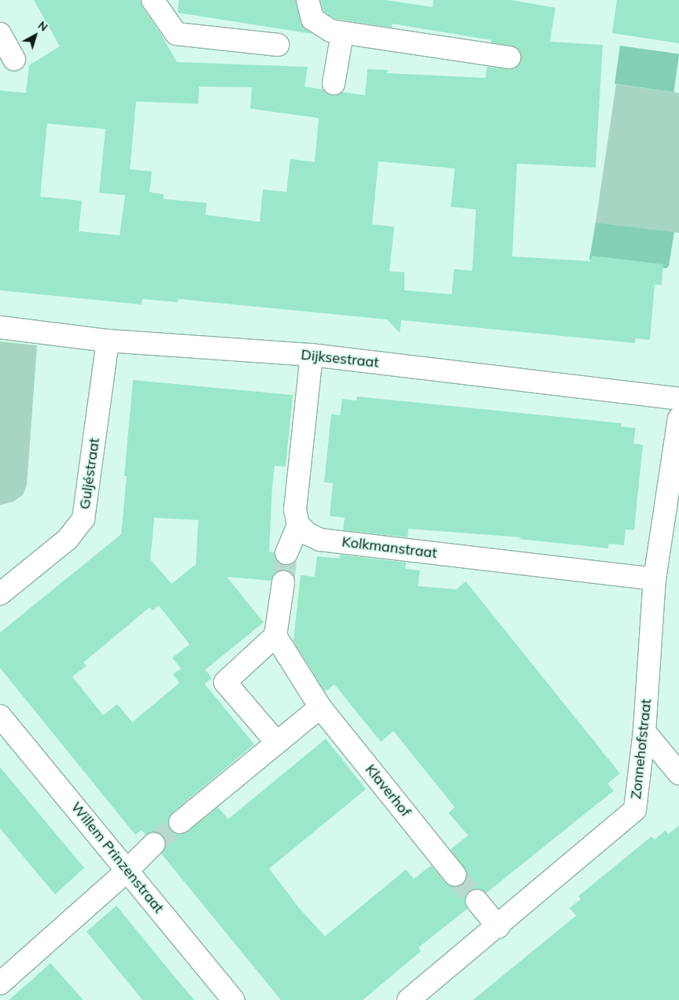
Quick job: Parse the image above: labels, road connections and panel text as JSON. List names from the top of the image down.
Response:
{
  "streets": {
    "street": [
      "Dijksestraat",
      "Guljéstraat",
      "Kolkmanstraat",
      "Zonnehofstraat",
      "Klaverhof",
      "Willem Prinzenstraat"
    ]
  },
  "crossings": [
    ["Dijksestraat", "Guljéstraat"],
    ["Kolkmanstraat", "Zonnehofstraat"]
  ],
  "north": "top right"
}
